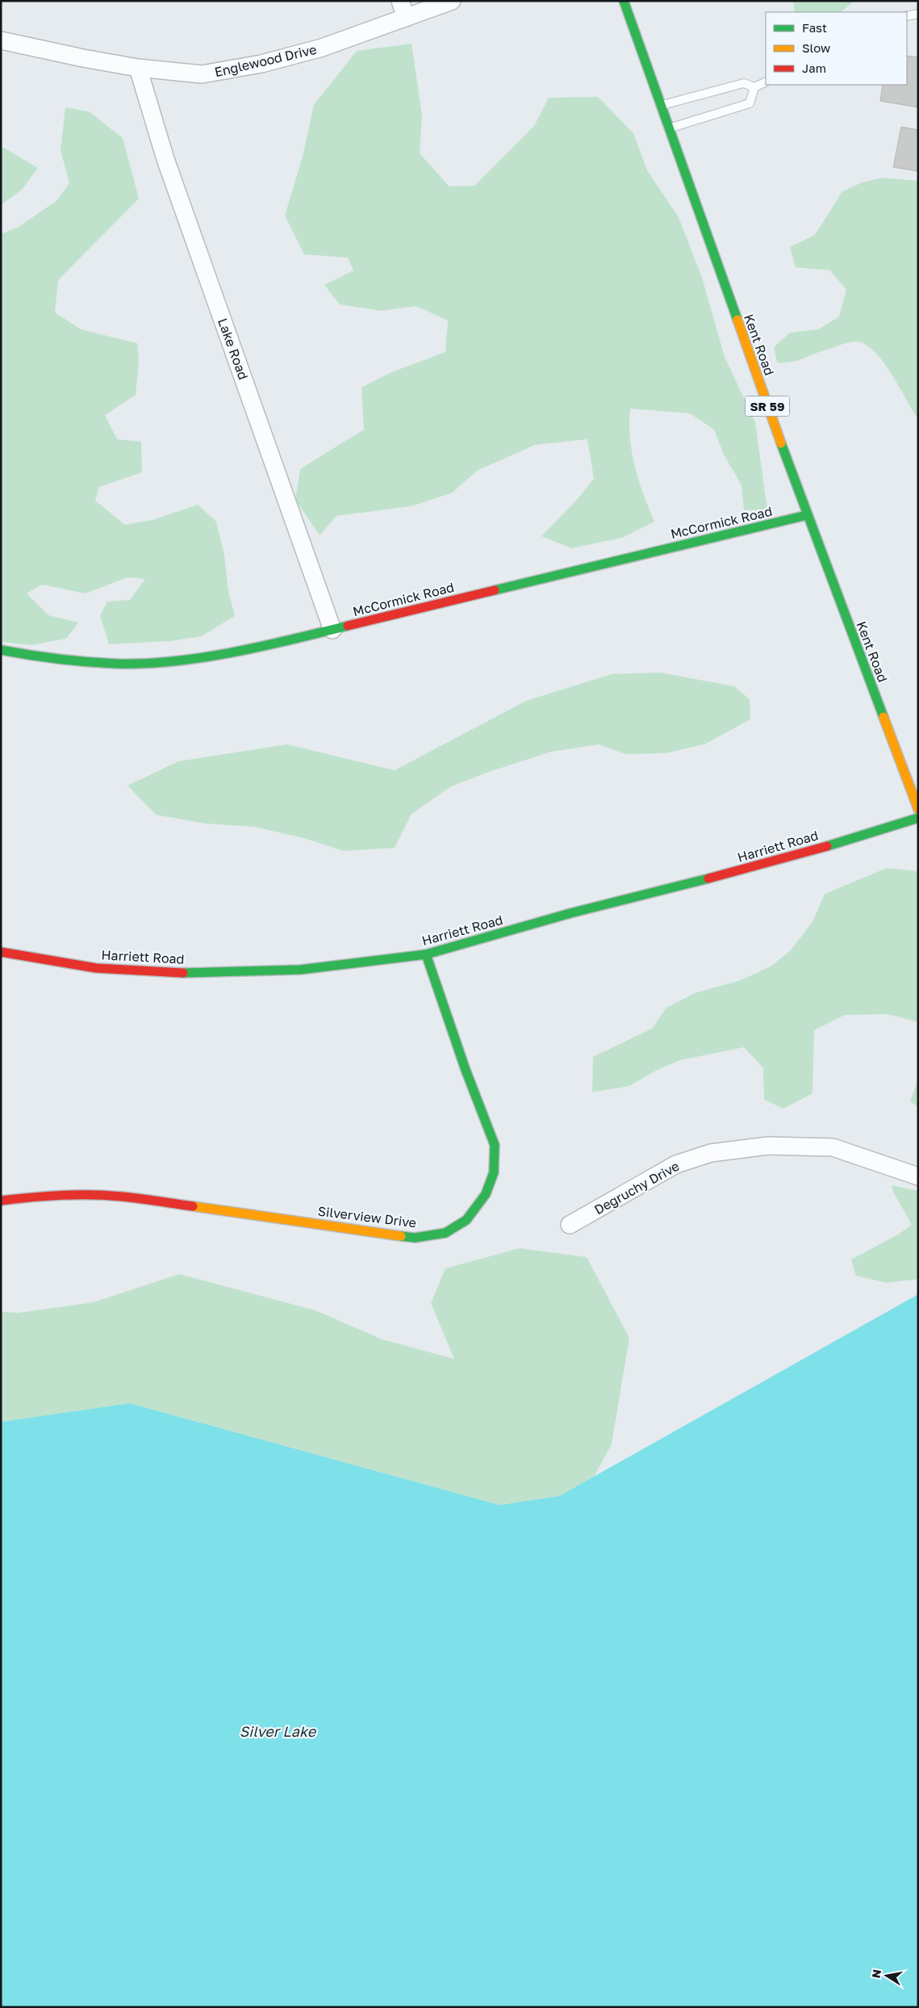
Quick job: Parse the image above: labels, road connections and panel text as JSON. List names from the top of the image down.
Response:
{
  "streets": {
    "street": [
      "Englewood Drive",
      "Kent Road",
      "Lake Road",
      "SR 59",
      "McCormick Road",
      "Harriett Road",
      "Degruchy Drive",
      "Silverview Drive"
    ]
  },
  "crossings": [
    ["Englewood Drive", "Lake Road"],
    ["Kent Road", "McCormick Road"],
    ["Lake Road", "McCormick Road"],
    ["Harriett Road", "Silverview Drive"]
  ],
  "water": ["Silver Lake"],
  "legend": ["Fast", "Slow", "Jam"],
  "north": "left"
}
